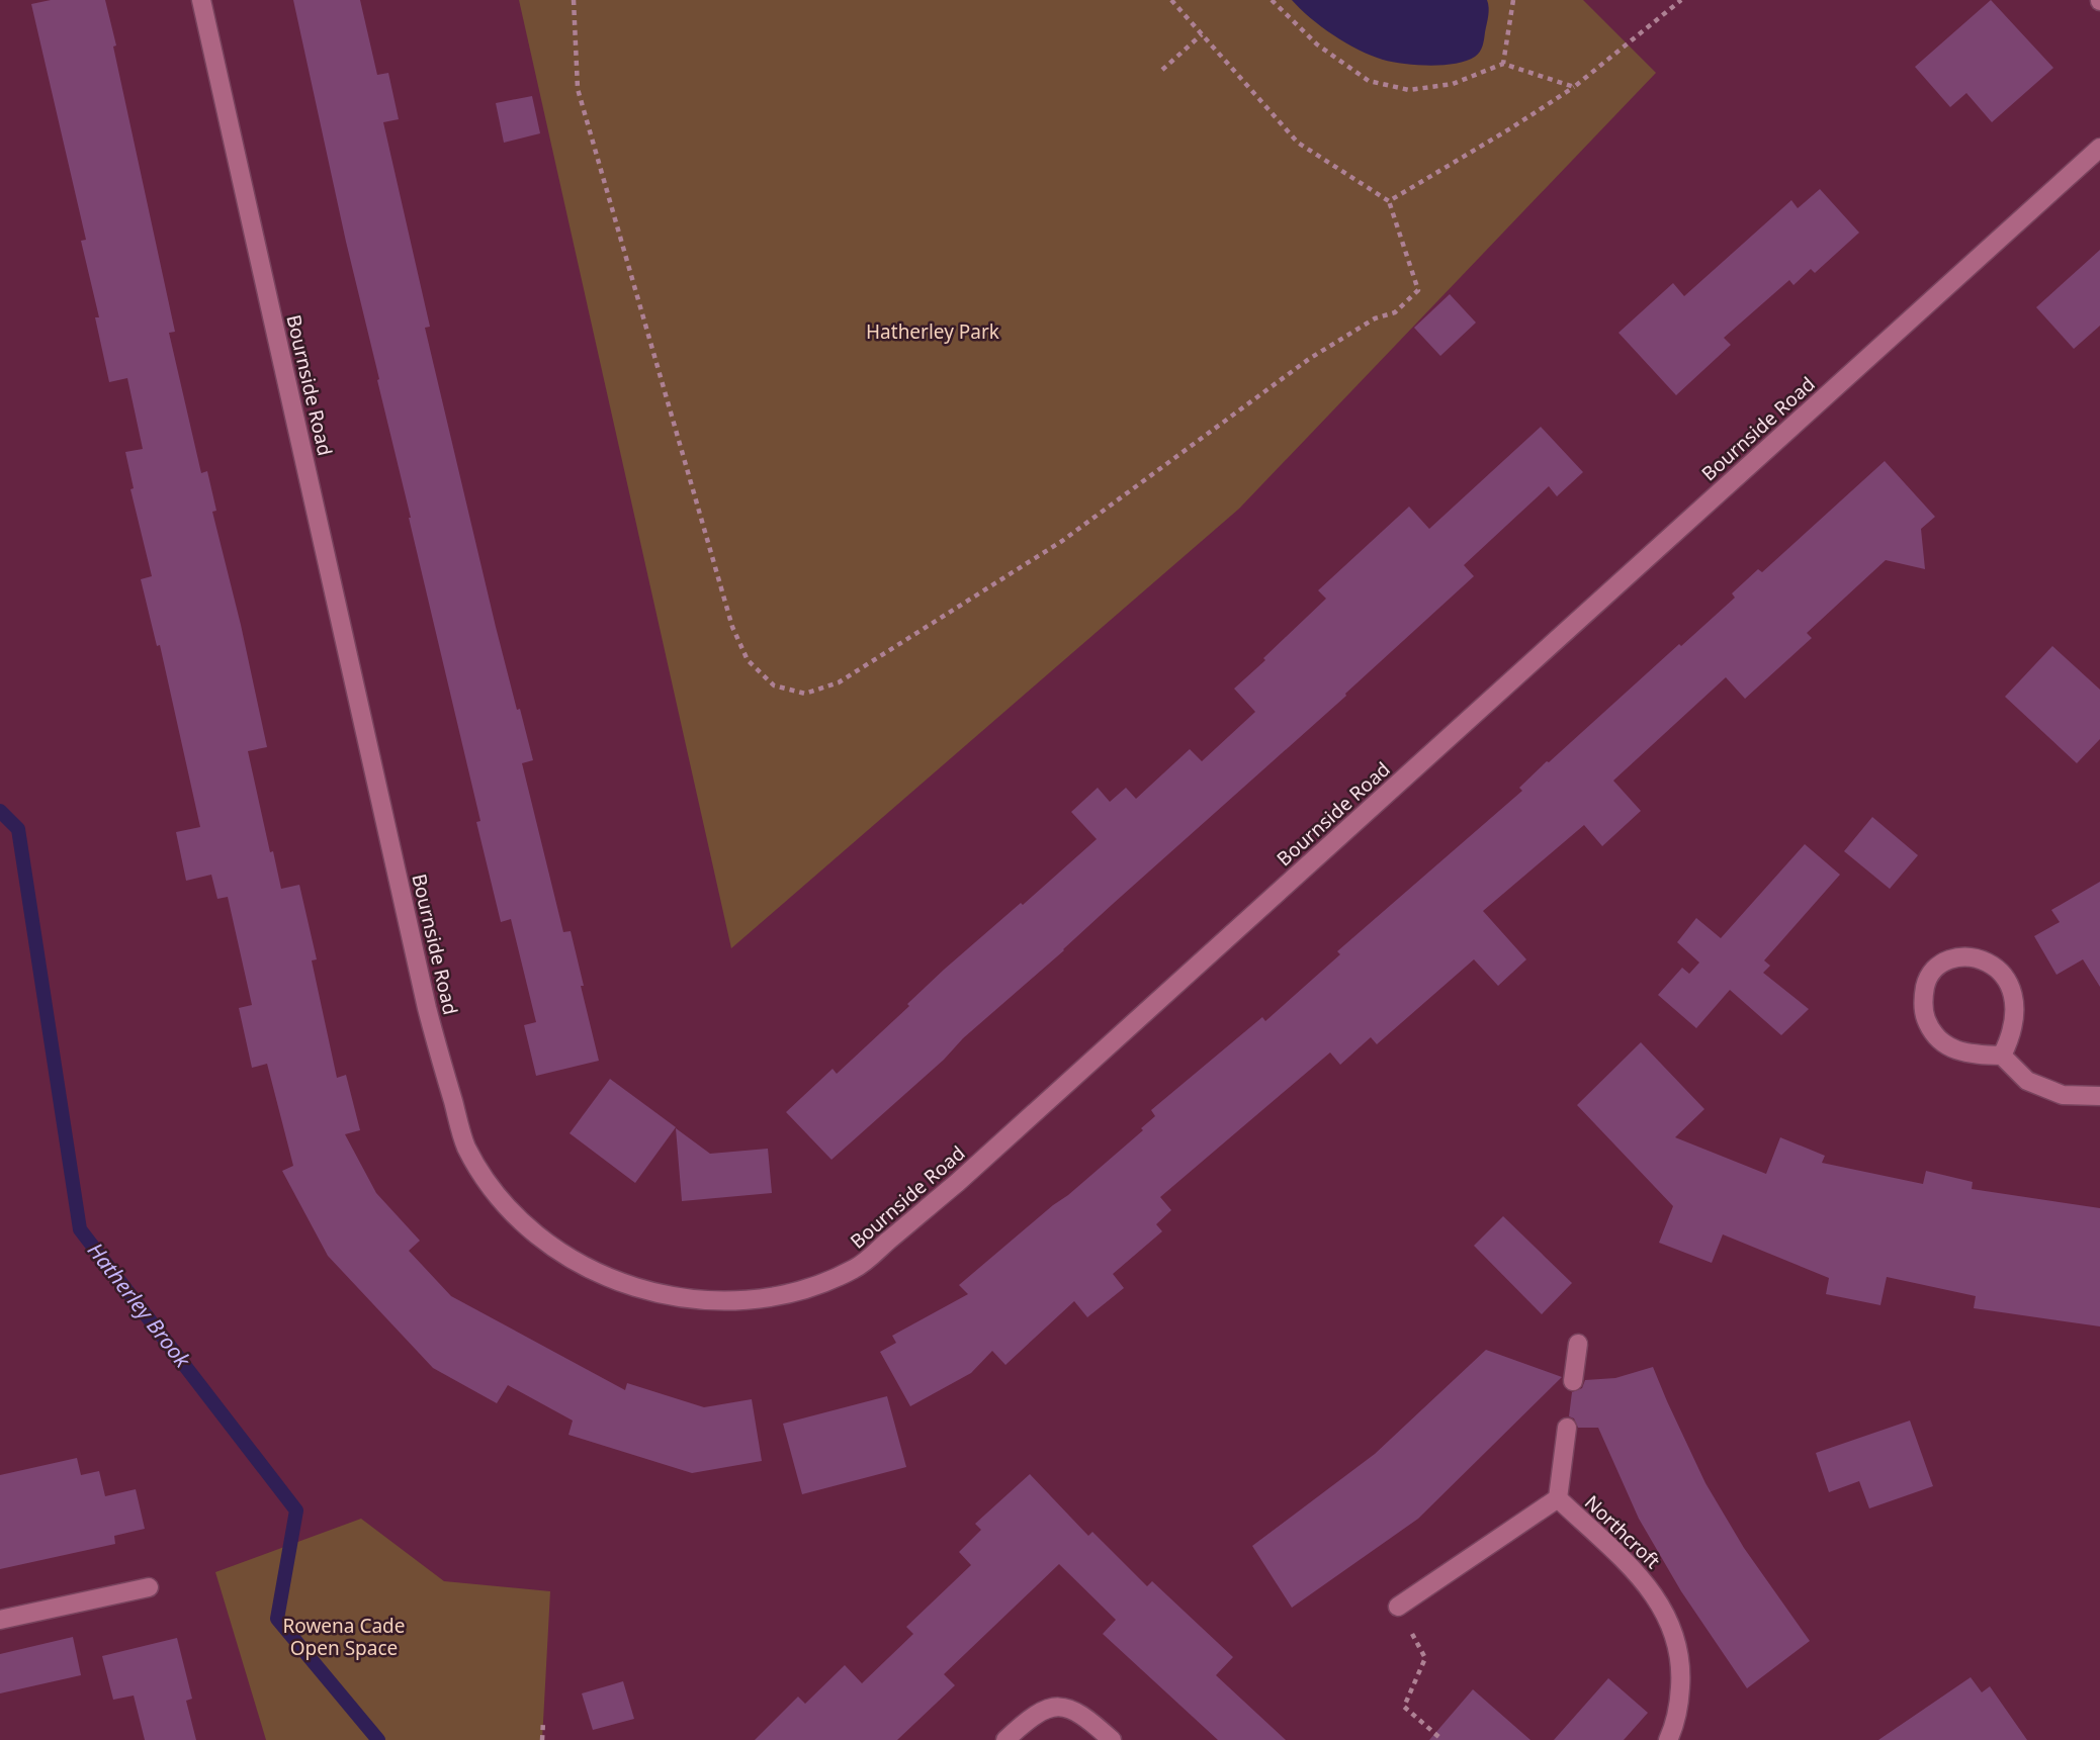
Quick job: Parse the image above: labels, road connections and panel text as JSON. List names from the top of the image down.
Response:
{
  "streets": {
    "street": ["Bournside Road", "Northcroft"]
  },
  "water": ["Hatherley Brook"],
  "parks": ["Hatherley Park", "Rowena Cade Open Space"]
}
